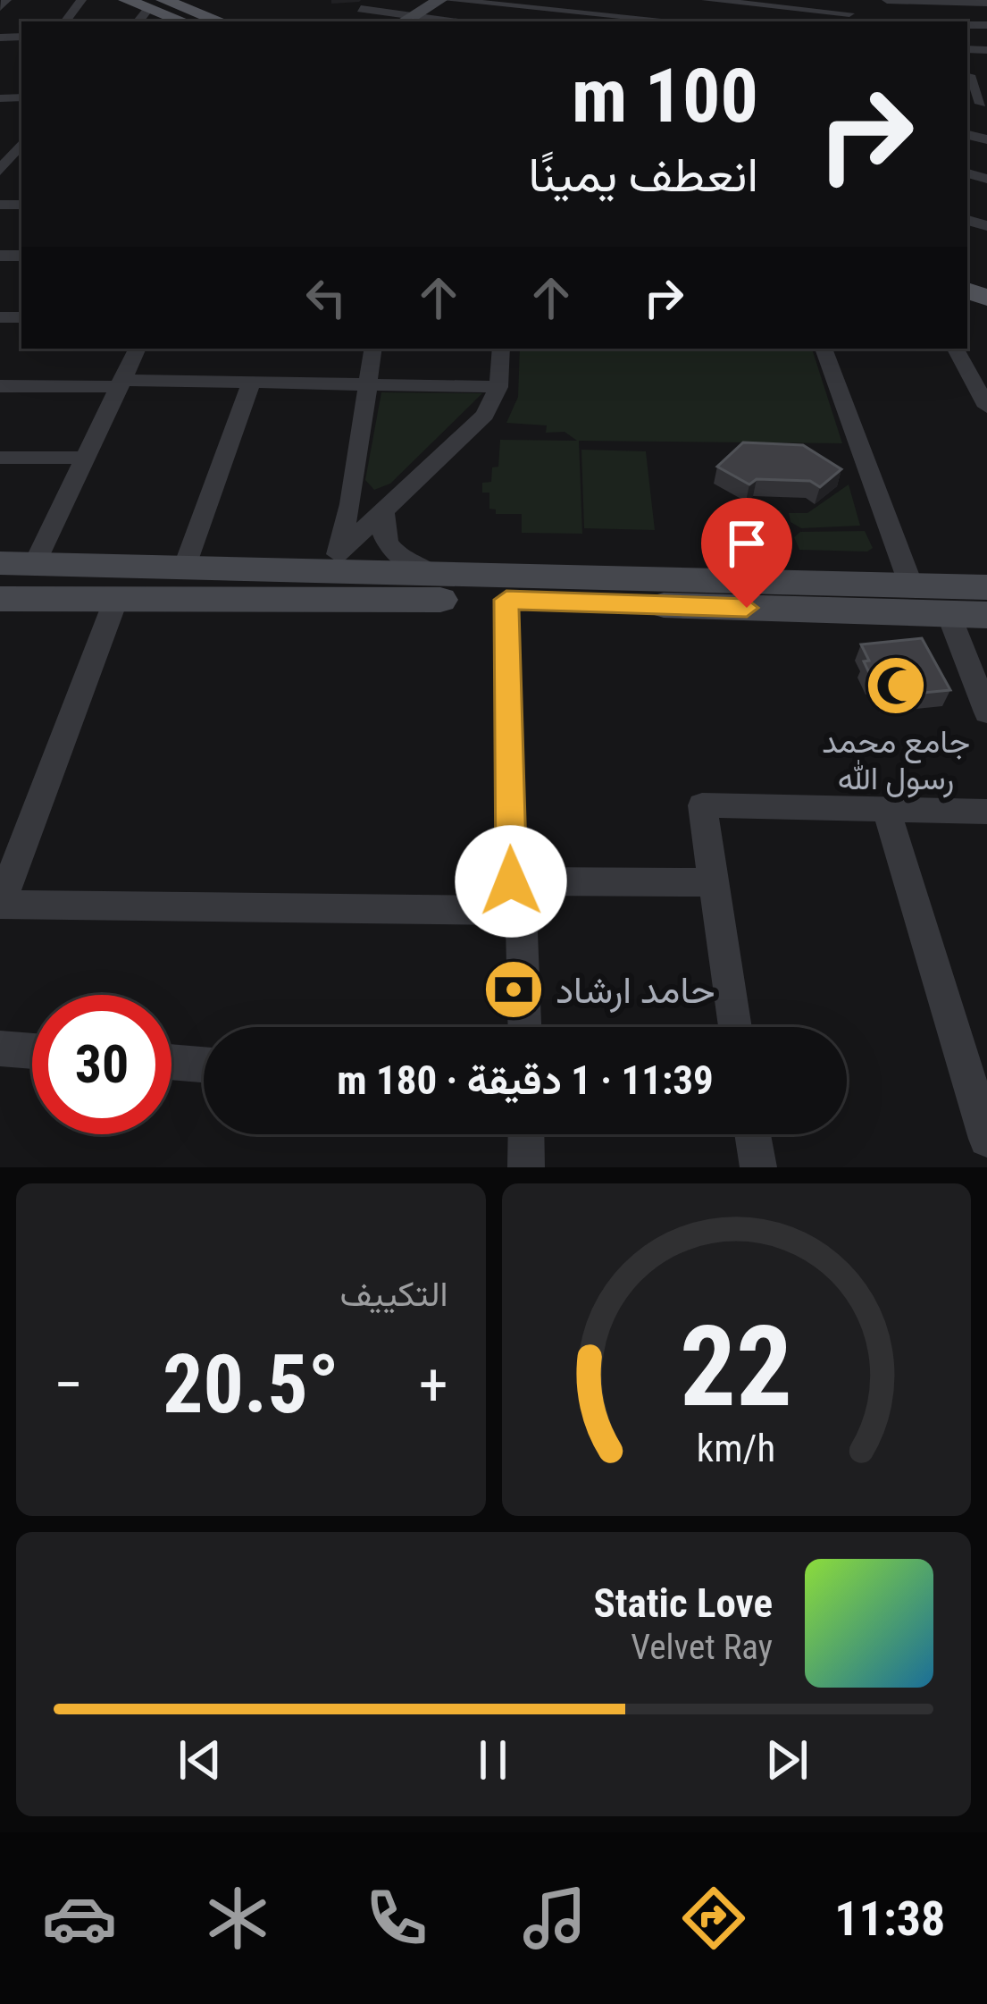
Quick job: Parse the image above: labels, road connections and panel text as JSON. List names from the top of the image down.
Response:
{
  "places": {
    "mosque": ["جامع محمد رسول الله"],
    "bank": ["حامد ارشاد"]
  },
  "page": {
    "turn": ["100 m", "انعطف يمينًا"],
    "limit": "30",
    "trip": "11:39 · 1 دقيقة · 180 m",
    "tile": "التكييف",
    "heat": ["−", "20.5°", "+"],
    "song": ["Static Love", "Velvet Ray"],
    "tabs": "11:38",
    "gauge": ["22", "km/h"]
  }
}
